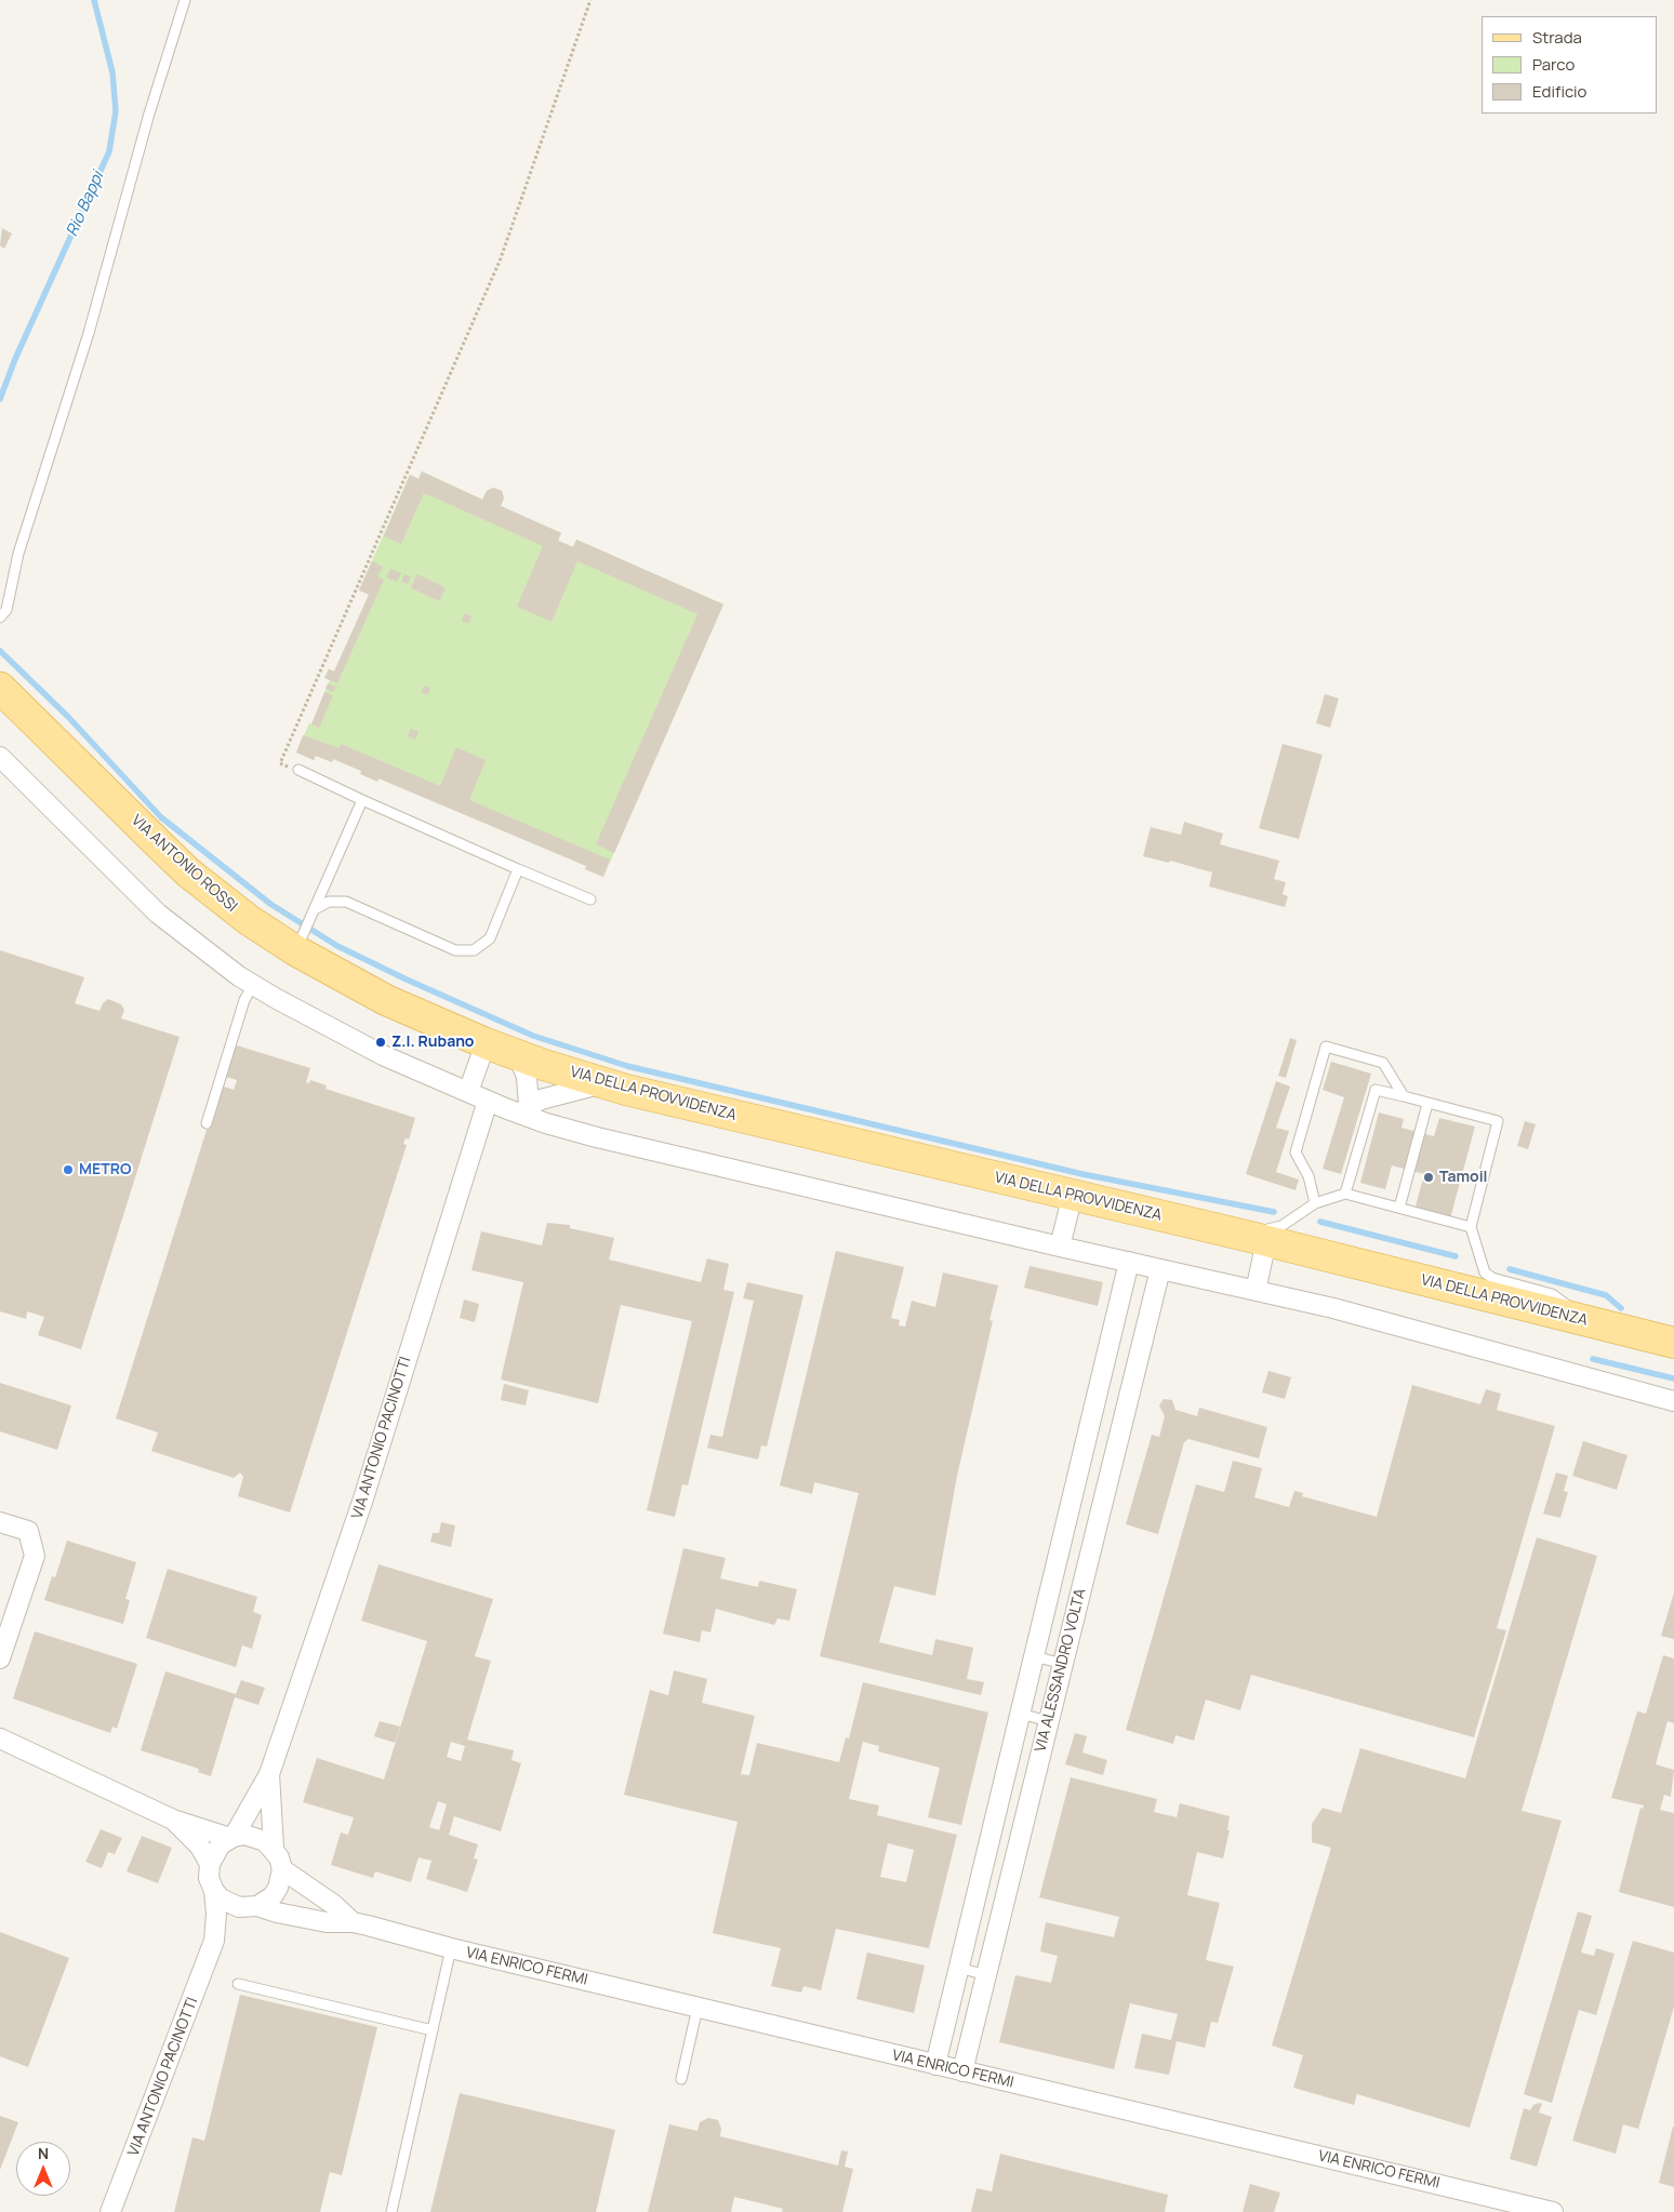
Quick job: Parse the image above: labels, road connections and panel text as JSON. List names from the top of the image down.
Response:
{
  "streets": {
    "main road": ["VIA ANTONIO ROSSI", "VIA DELLA PROVVIDENZA"],
    "street": ["VIA ANTONIO PACINOTTI", "VIA ALESSANDRO VOLTA", "VIA ENRICO FERMI"]
  },
  "crossings": [
    ["VIA ANTONIO ROSSI", "VIA DELLA PROVVIDENZA"],
    ["VIA ALESSANDRO VOLTA", "VIA ENRICO FERMI"]
  ],
  "water": ["Rio Bappi"],
  "places": ["Z.I. Rubano", "METRO", "Tamoil"],
  "legend": ["Strada", "Parco", "Edificio"],
  "north": "top"
}
